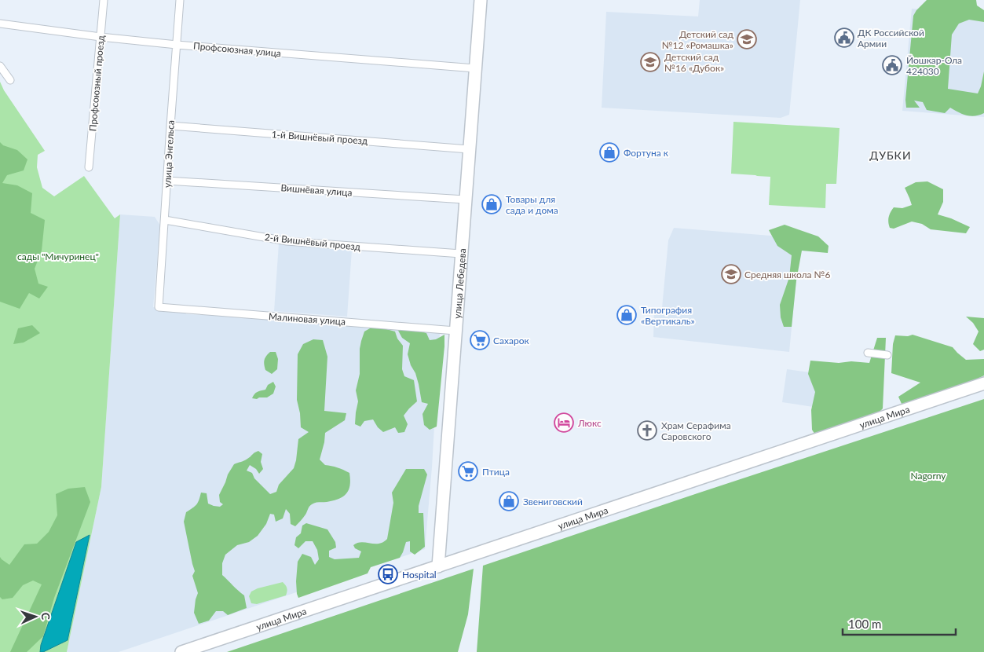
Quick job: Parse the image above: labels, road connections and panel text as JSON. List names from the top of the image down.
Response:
{
  "streets": {
    "main road": ["улица Лебедева", "улица Мира"],
    "street": [
      "Профсоюзная улица",
      "Профсоюзный проезд",
      "1-й Вишнёвый проезд",
      "улица Энгельса",
      "Вишнёвая улица",
      "2-й Вишнёвый проезд",
      "Малиновая улица"
    ]
  },
  "crossings": [
    ["Профсоюзная улица", "Профсоюзный проезд"],
    ["Профсоюзная улица", "улица Энгельса"],
    ["Профсоюзная улица", "улица Лебедева"],
    ["1-й Вишнёвый проезд", "улица Энгельса"],
    ["1-й Вишнёвый проезд", "улица Лебедева"],
    ["улица Энгельса", "Вишнёвая улица"],
    ["улица Энгельса", "2-й Вишнёвый проезд"],
    ["улица Энгельса", "Малиновая улица"],
    ["Вишнёвая улица", "улица Лебедева"],
    ["2-й Вишнёвый проезд", "улица Лебедева"],
    ["улица Лебедева", "Малиновая улица"],
    ["улица Лебедева", "улица Мира"]
  ],
  "districts": ["ДУБКИ"],
  "parks": ["сады \"Мичуринец\"", "Nagorny"],
  "places": {
    "public building": ["ДК Российской Армии", "Йошкар-Ола 424030"],
    "school or university": ["Детский сад №12 «Ромашка»", "Детский сад №16 «Дубок»", "Средняя школа №6"],
    "shop": [
      "Фортуна к",
      "Товары для сада и дома",
      "Типография «Вертикаль»",
      "Звениговский"
    ],
    "supermarket": ["Сахарок", "Птица"],
    "hotel": ["Люкс"],
    "church": ["Храм Серафима Саровского"],
    "bus stop": ["Hospital"]
  },
  "scale_bar": "100 m",
  "north": "right"
}
